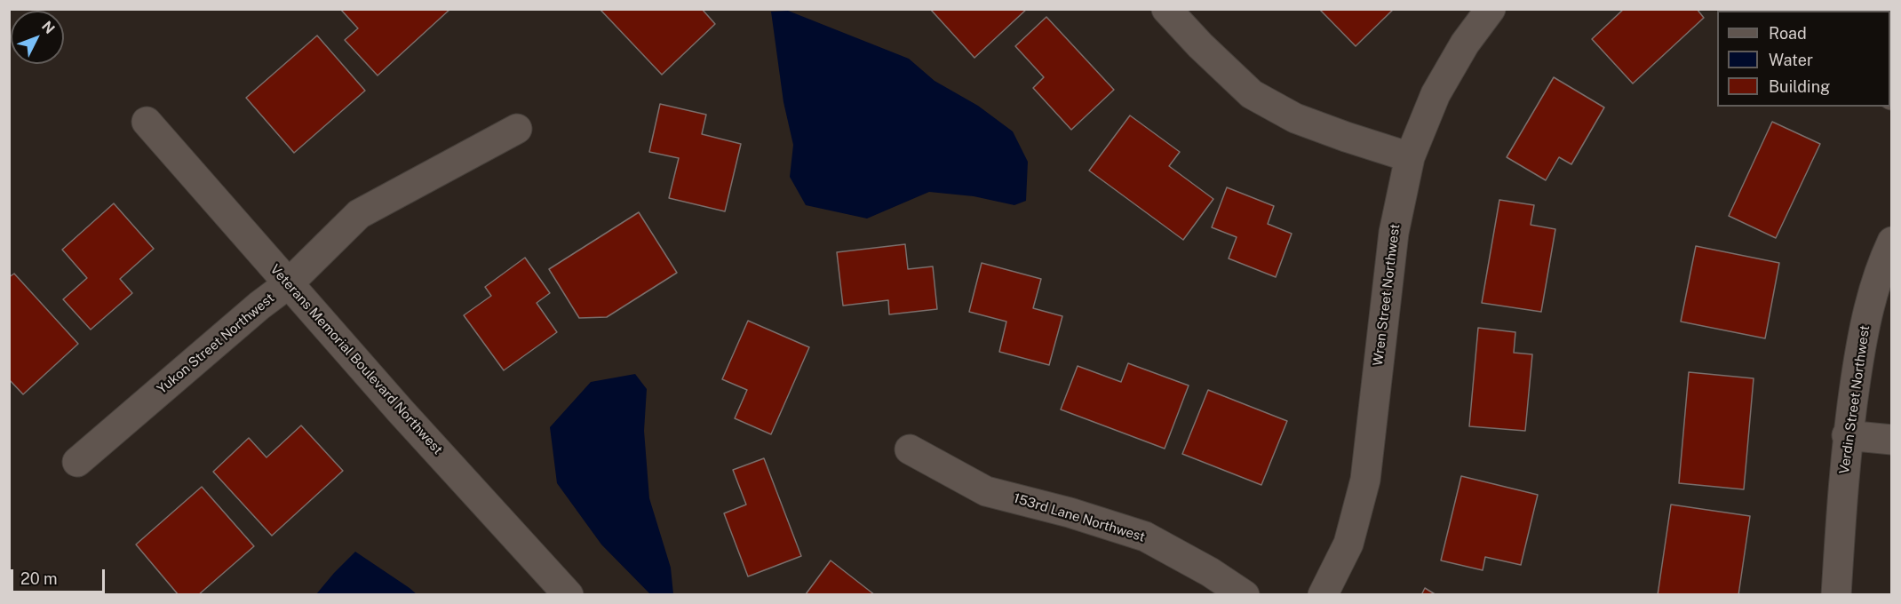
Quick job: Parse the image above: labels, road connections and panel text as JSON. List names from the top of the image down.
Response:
{
  "streets": {
    "street": [
      "Wren Street Northwest",
      "Yukon Street Northwest",
      "Veterans Memorial Boulevard Northwest",
      "Verdin Street Northwest",
      "153rd Lane Northwest"
    ]
  },
  "crossings": [
    ["Yukon Street Northwest", "Veterans Memorial Boulevard Northwest"]
  ],
  "legend": ["Road", "Water", "Building"],
  "scale_bar": "20 m",
  "north": "top right"
}
